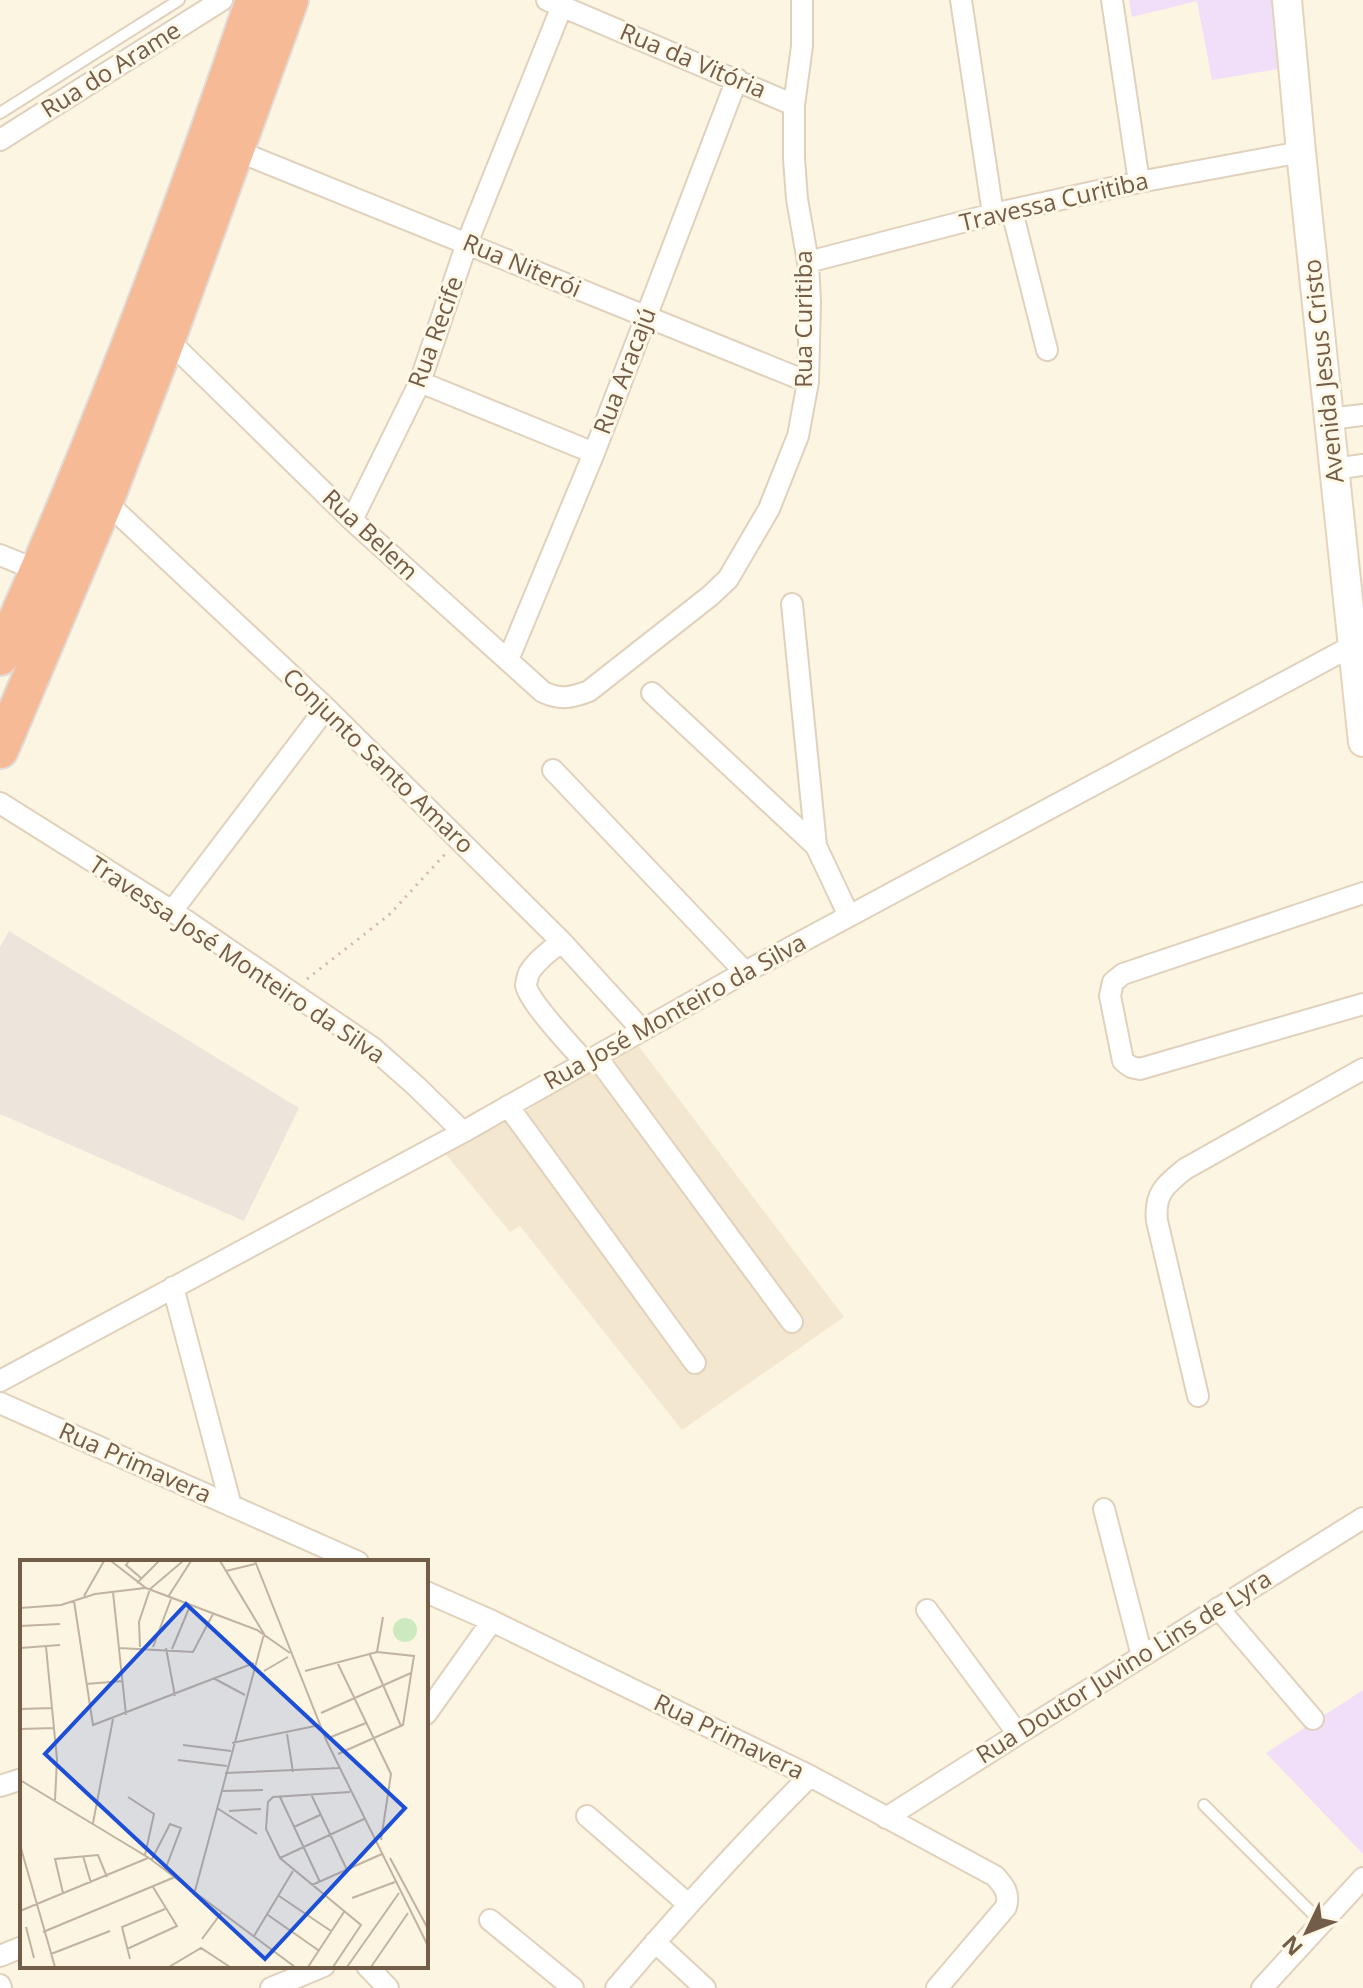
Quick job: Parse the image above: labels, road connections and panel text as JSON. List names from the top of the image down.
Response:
{
  "streets": {
    "main road": ["Avenida Jesus Cristo"],
    "street": [
      "Rua da Vitória",
      "Rua do Arame",
      "Travessa Curitiba",
      "Rua Niterói",
      "Rua Curitiba",
      "Rua Recife",
      "Rua Aracajú",
      "Rua Belem",
      "Conjunto Santo Amaro",
      "Travessa José Monteiro da Silva",
      "Rua José Monteiro da Silva",
      "Rua Primavera",
      "Rua Doutor Juvino Lins de Lyra"
    ]
  },
  "crossings": [
    ["Rua da Vitória", "Rua Curitiba"],
    ["Rua da Vitória", "Rua Recife"],
    ["Rua da Vitória", "Rua Aracajú"],
    ["Travessa Curitiba", "Rua Curitiba"],
    ["Travessa Curitiba", "Avenida Jesus Cristo"],
    ["Rua Niterói", "Rua Curitiba"],
    ["Rua Niterói", "Rua Recife"],
    ["Rua Niterói", "Rua Aracajú"],
    ["Rua Curitiba", "Rua Belem"],
    ["Rua Recife", "Rua Belem"],
    ["Rua Aracajú", "Rua Belem"],
    ["Avenida Jesus Cristo", "Rua José Monteiro da Silva"],
    ["Conjunto Santo Amaro", "Rua José Monteiro da Silva"],
    ["Travessa José Monteiro da Silva", "Rua José Monteiro da Silva"],
    ["Rua Primavera", "Rua Doutor Juvino Lins de Lyra"]
  ],
  "north": "bottom left"
}
